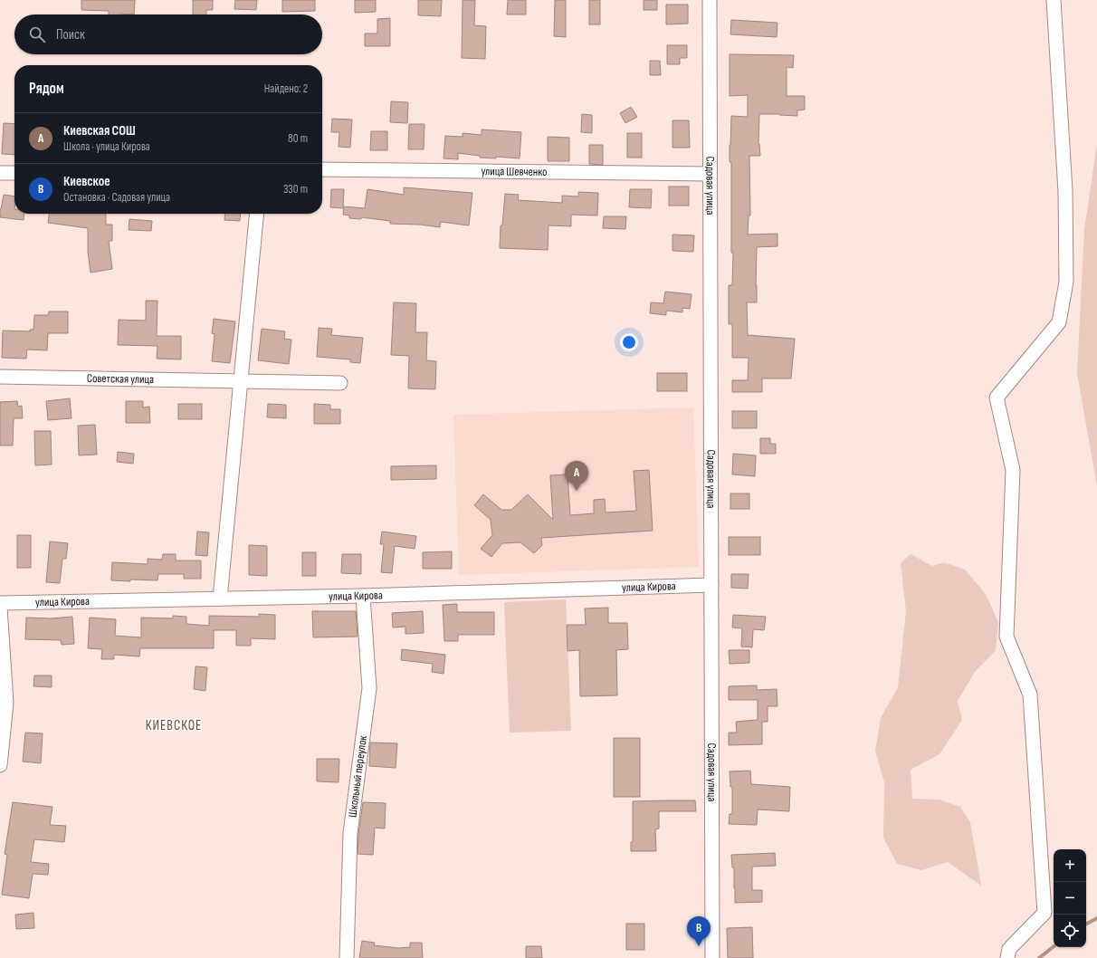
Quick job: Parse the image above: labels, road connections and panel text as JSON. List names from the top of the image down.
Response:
{
  "streets": {
    "street": [
      "улица Шевченко",
      "Садовая улица",
      "Советская улица",
      "улица Кирова",
      "Школьный переулок"
    ]
  },
  "crossings": [
    ["улица Шевченко", "Садовая улица"],
    ["Садовая улица", "улица Кирова"],
    ["улица Кирова", "Школьный переулок"]
  ],
  "districts": ["КИЕВСКОЕ"],
  "page": {
    "search": "Поиск",
    "heading": ["Рядом", "Найдено: 2"],
    "list": [
      {
        "mark": "A",
        "name": "Киевская СОШ",
        "note": "Школа · улица Кирова",
        "value": "80 m"
      },
      {
        "mark": "B",
        "name": "Киевское",
        "note": "Остановка · Садовая улица",
        "value": "330 m"
      }
    ],
    "pins": ["A", "B"],
    "map_buttons": ["+", "−"]
  }
}
